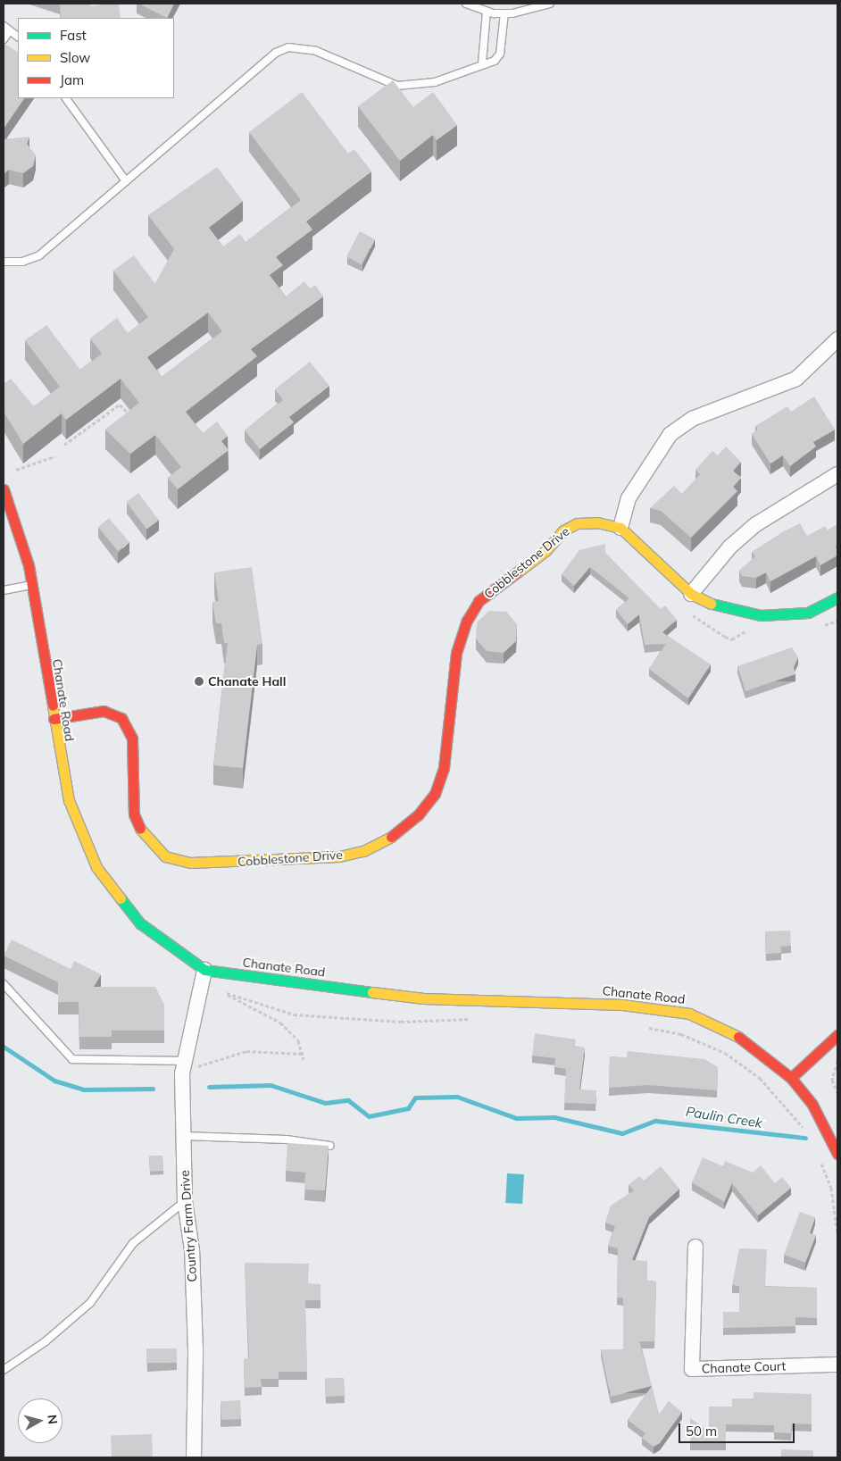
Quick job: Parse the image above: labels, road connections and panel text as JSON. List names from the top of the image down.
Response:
{
  "streets": {
    "street": [
      "Cobblestone Drive",
      "Chanate Road",
      "Country Farm Drive",
      "Chanate Court"
    ]
  },
  "crossings": [
    ["Cobblestone Drive", "Chanate Road"],
    ["Chanate Road", "Country Farm Drive"]
  ],
  "water": ["Paulin Creek"],
  "places": ["Chanate Hall"],
  "legend": ["Fast", "Slow", "Jam"],
  "scale_bar": "50 m",
  "north": "right"
}
